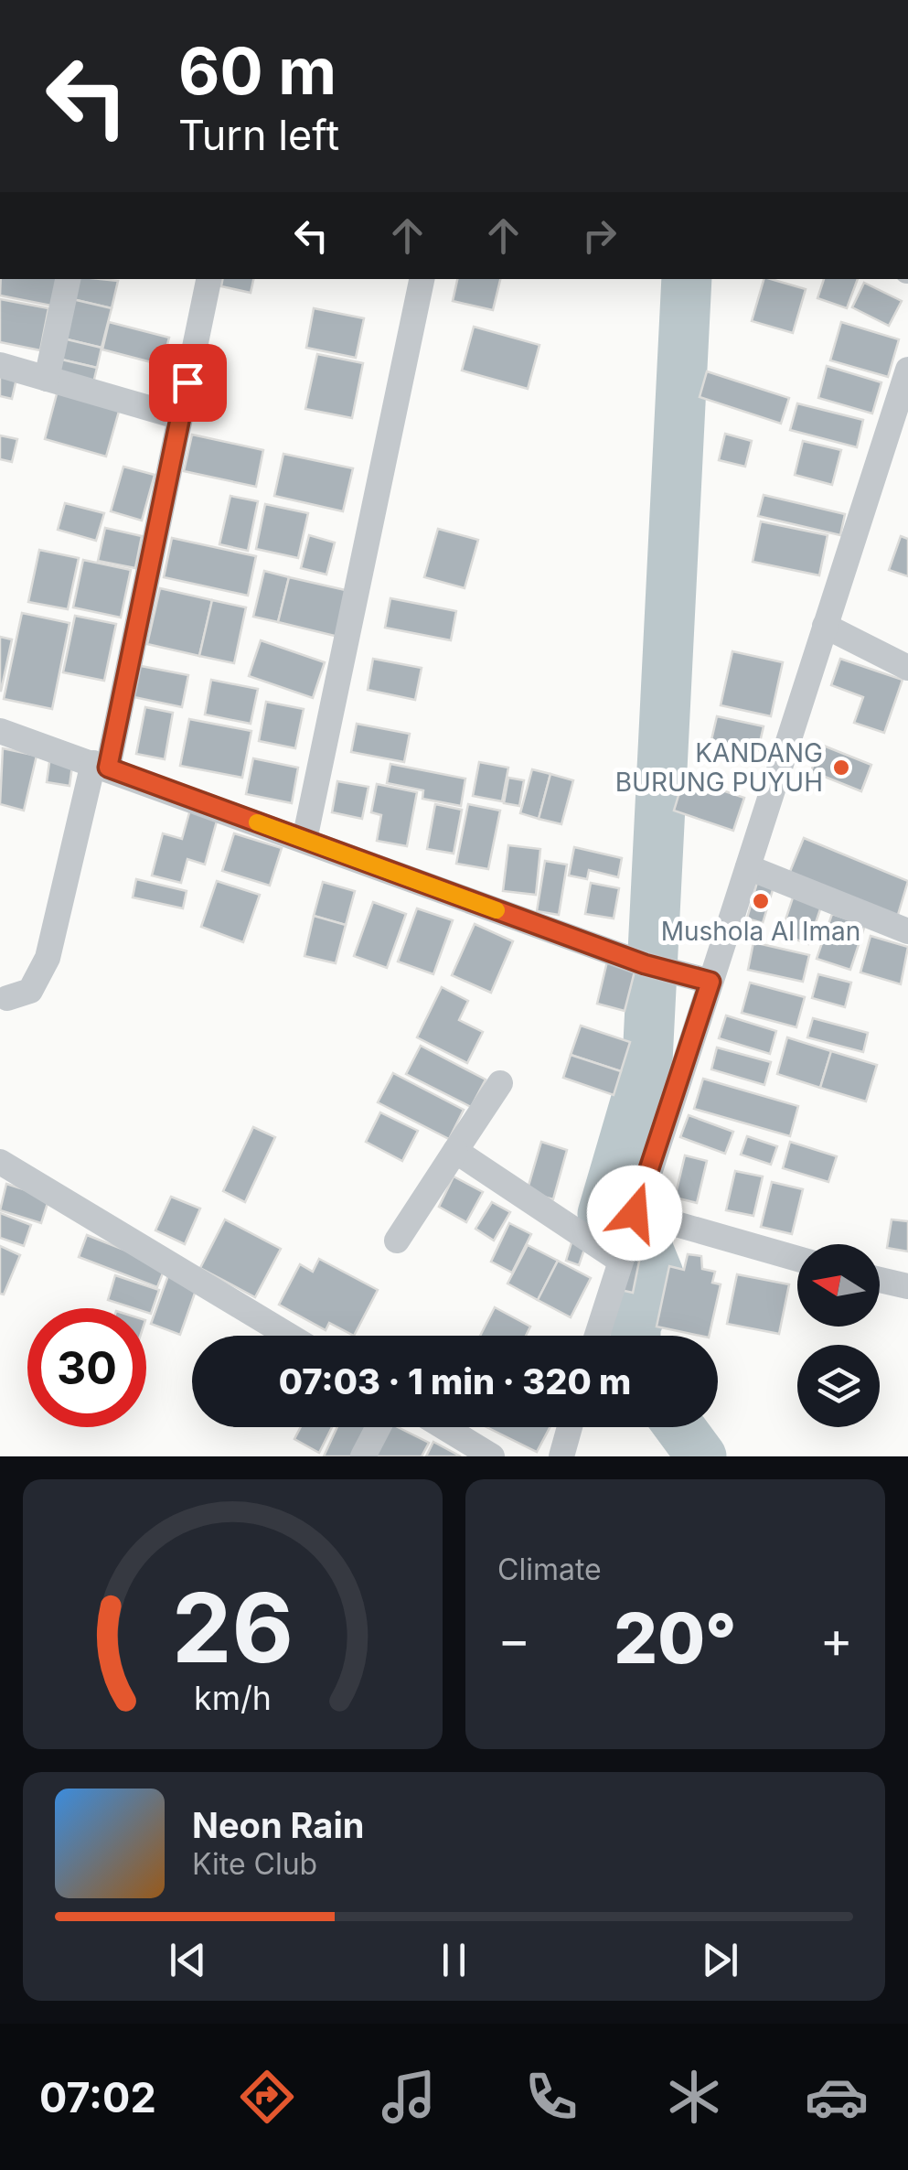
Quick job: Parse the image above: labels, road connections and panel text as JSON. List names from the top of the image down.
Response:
{
  "places": ["KANDANG BURUNG PUYUH", "Mushola Al Iman"],
  "north": "left",
  "page": {
    "turn": ["60 m", "Turn left"],
    "limit": "30",
    "trip": "07:03 · 1 min · 320 m",
    "tile": "Climate",
    "heat": ["−", "20°", "+"],
    "song": ["Neon Rain", "Kite Club"],
    "tabs": "07:02",
    "gauge": ["26", "km/h"]
  }
}
